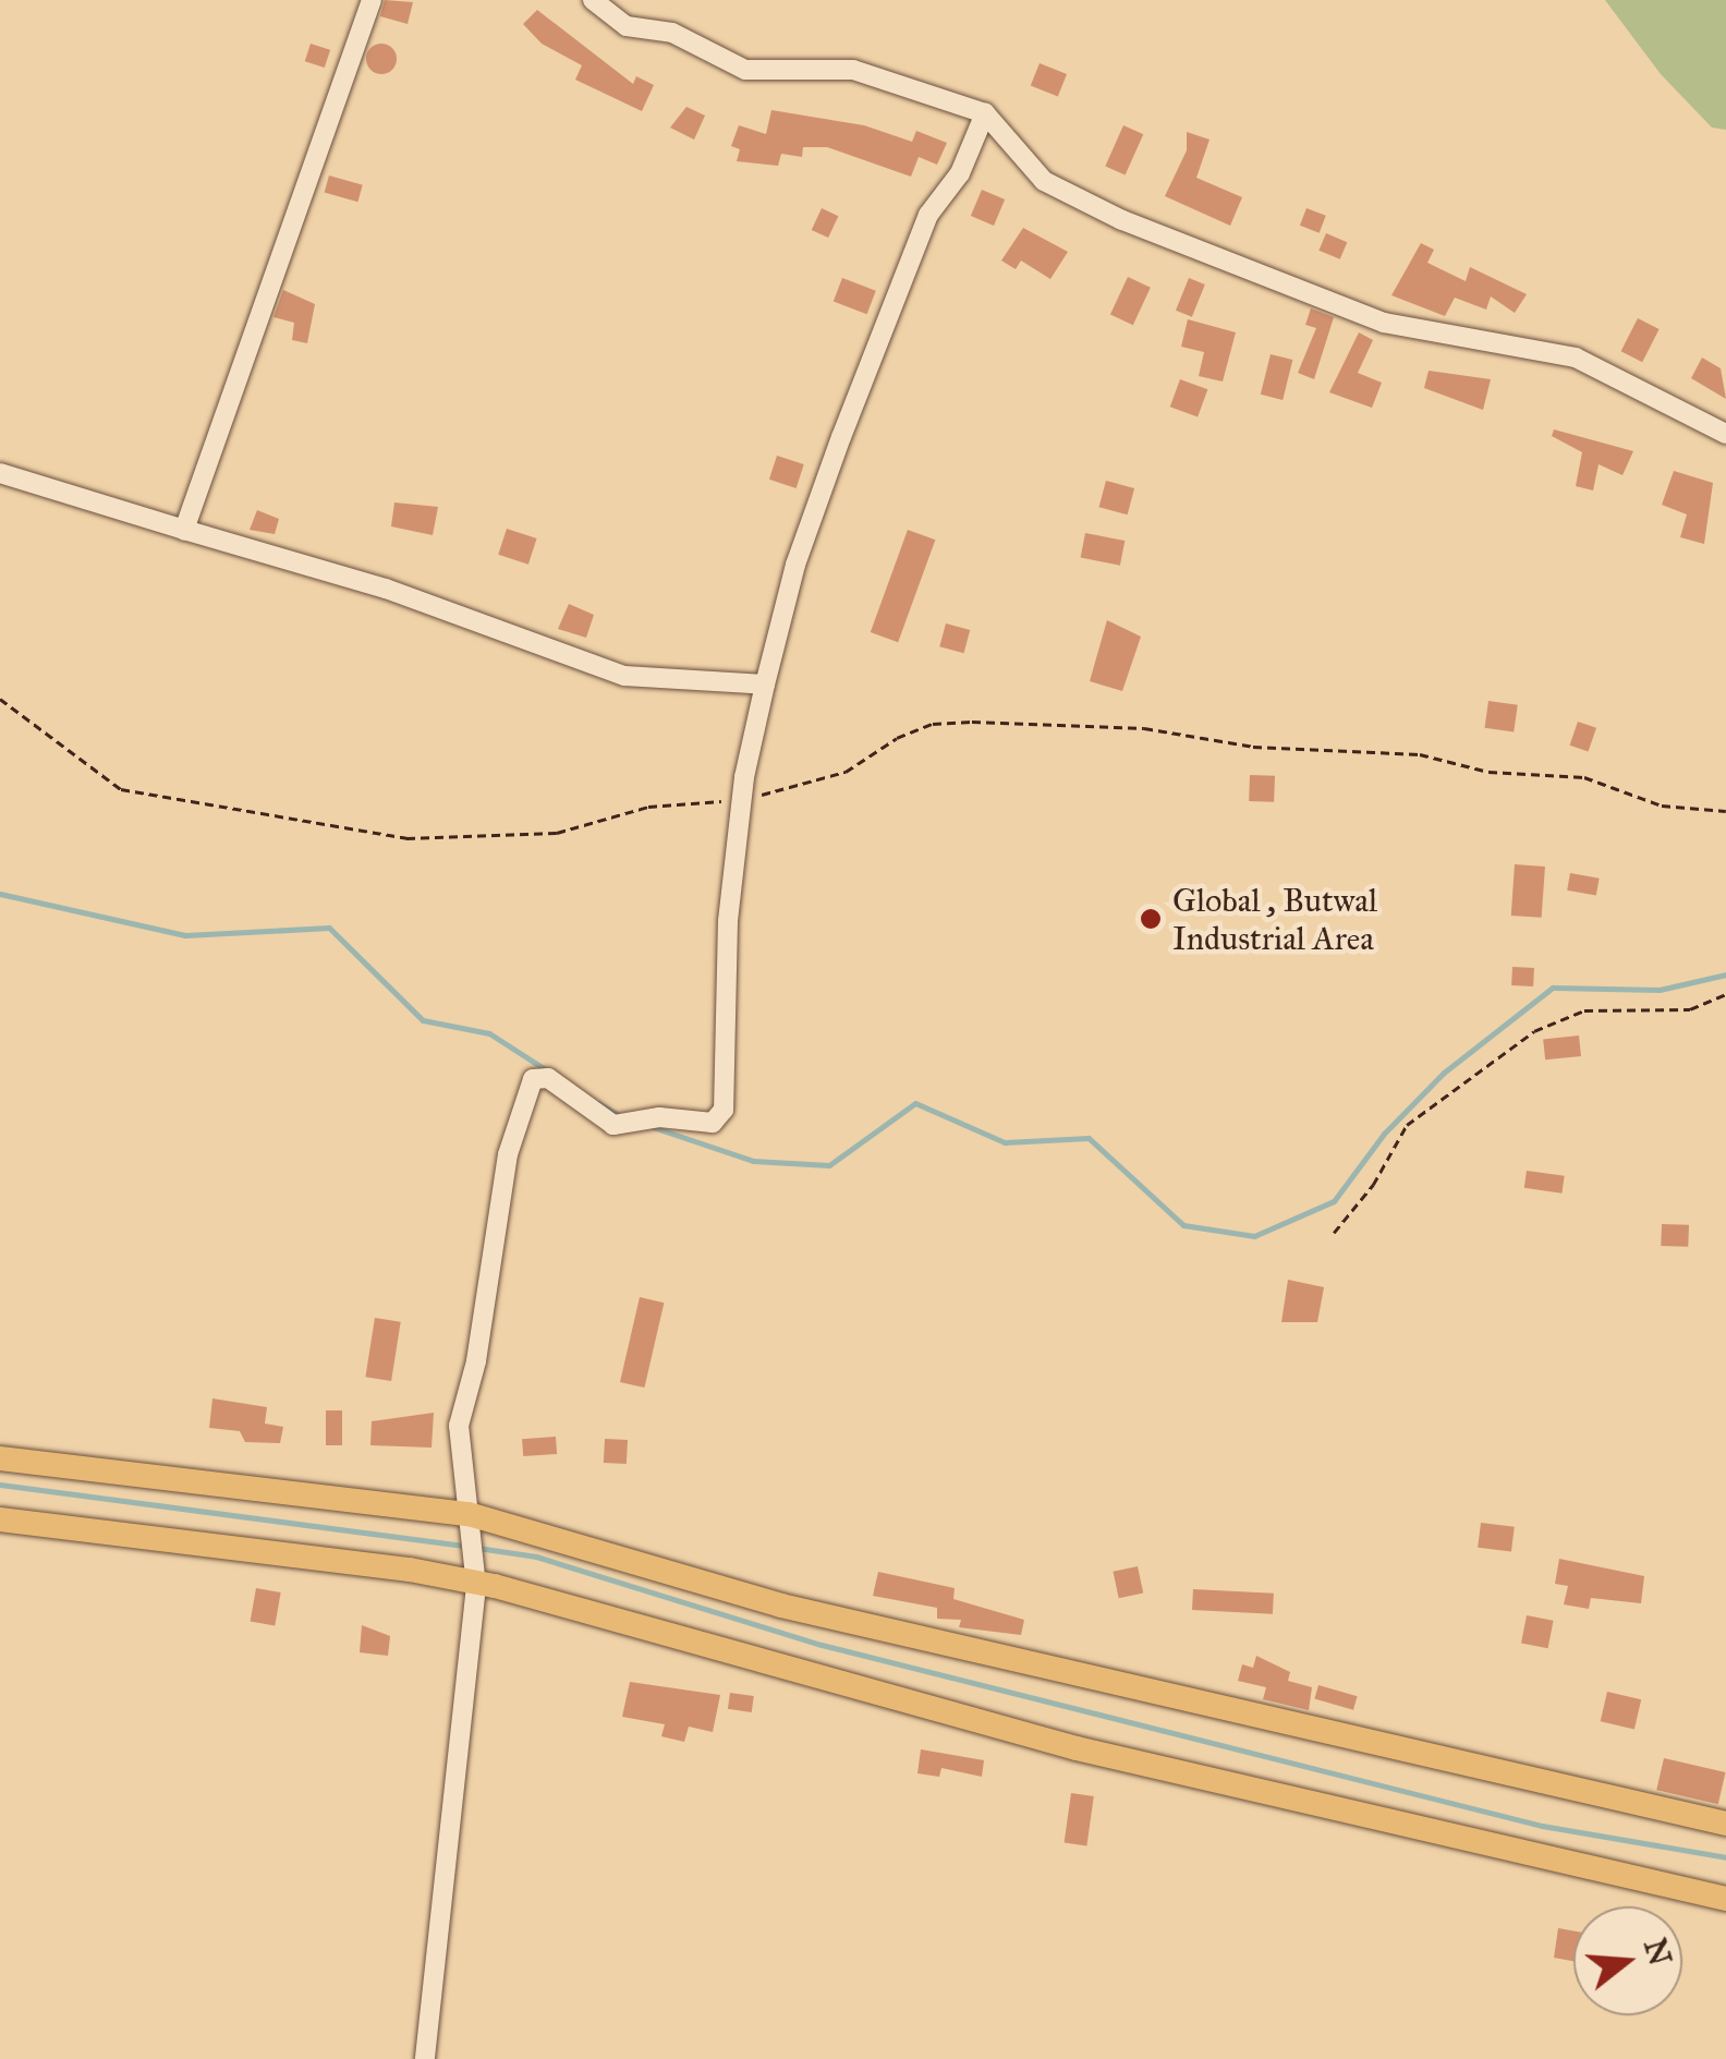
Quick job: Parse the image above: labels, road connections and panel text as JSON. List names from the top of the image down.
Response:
{
  "places": ["Global , Butwal Industrial Area"],
  "north": "right"
}
